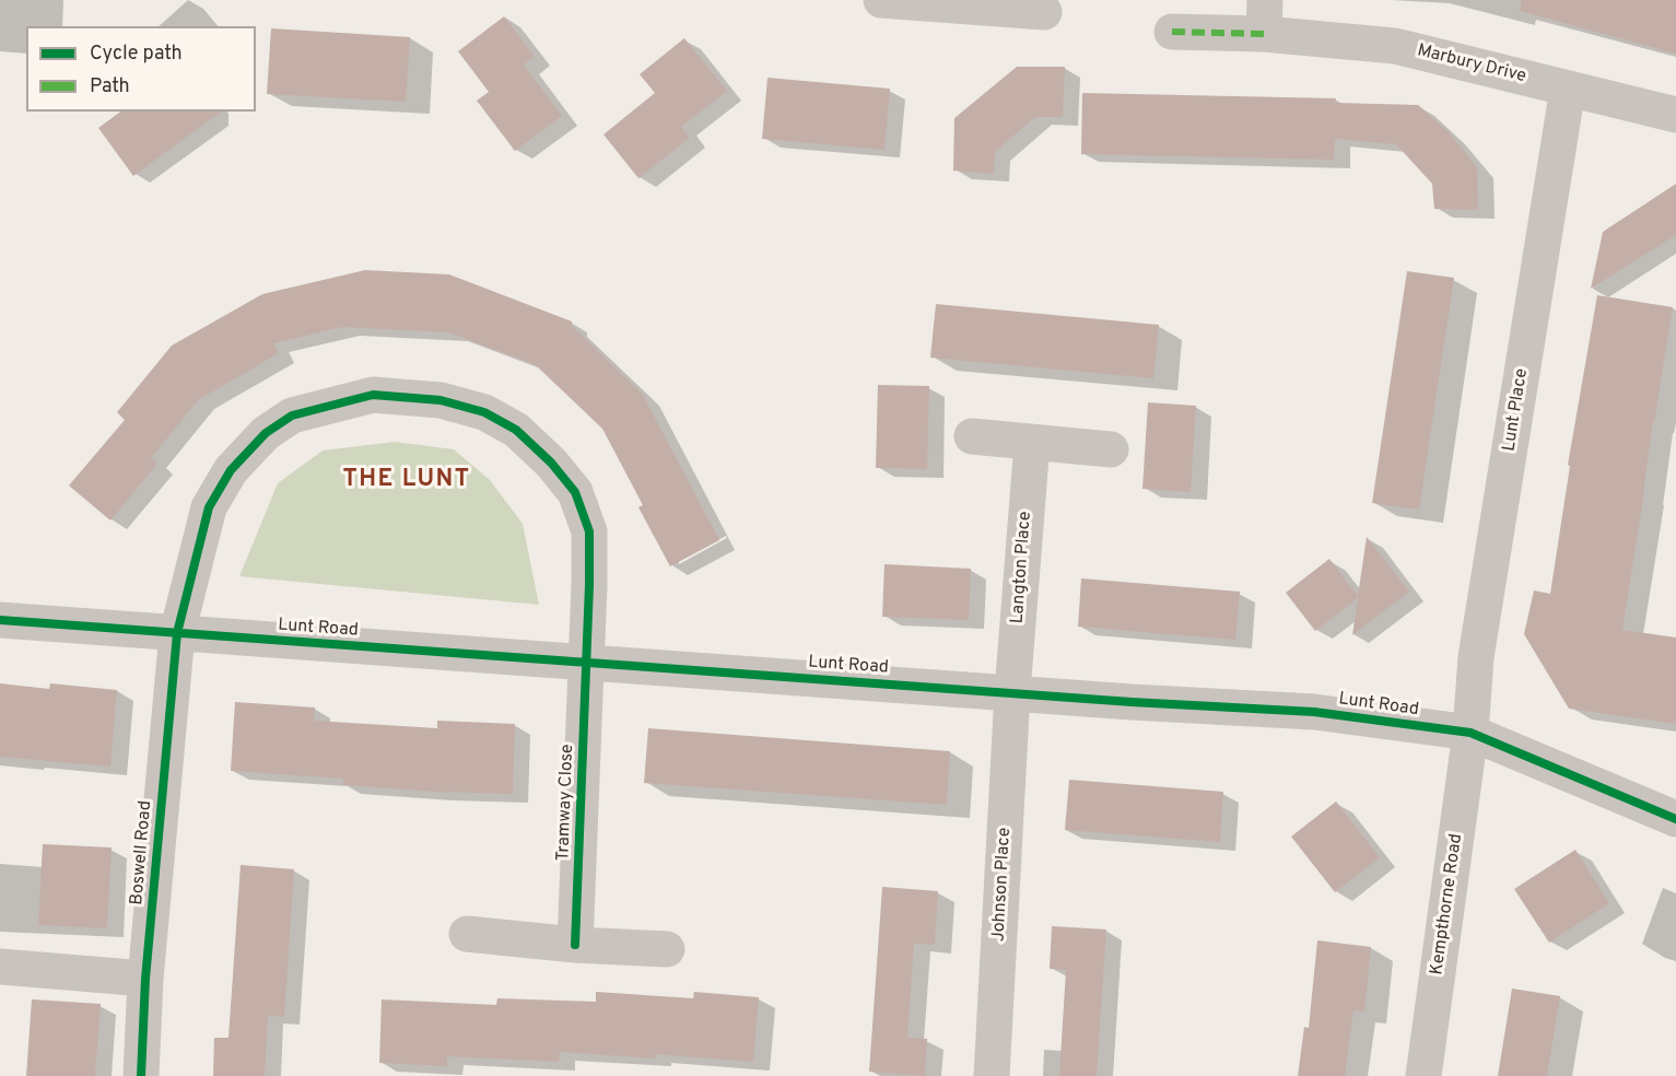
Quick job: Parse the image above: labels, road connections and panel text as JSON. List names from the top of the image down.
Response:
{
  "streets": {
    "street": [
      "Marbury Drive",
      "Lunt Place",
      "Langton Place",
      "Lunt Road",
      "Tramway Close",
      "Boswell Road",
      "Johnson Place",
      "Kempthorne Road"
    ]
  },
  "crossings": [
    ["Marbury Drive", "Lunt Place"],
    ["Lunt Place", "Lunt Road"],
    ["Lunt Place", "Kempthorne Road"],
    ["Langton Place", "Lunt Road"],
    ["Langton Place", "Johnson Place"],
    ["Lunt Road", "Tramway Close"],
    ["Lunt Road", "Boswell Road"],
    ["Lunt Road", "Johnson Place"],
    ["Lunt Road", "Kempthorne Road"],
    ["Tramway Close", "Boswell Road"]
  ],
  "districts": ["THE LUNT"],
  "legend": ["Cycle path", "Path"]
}
